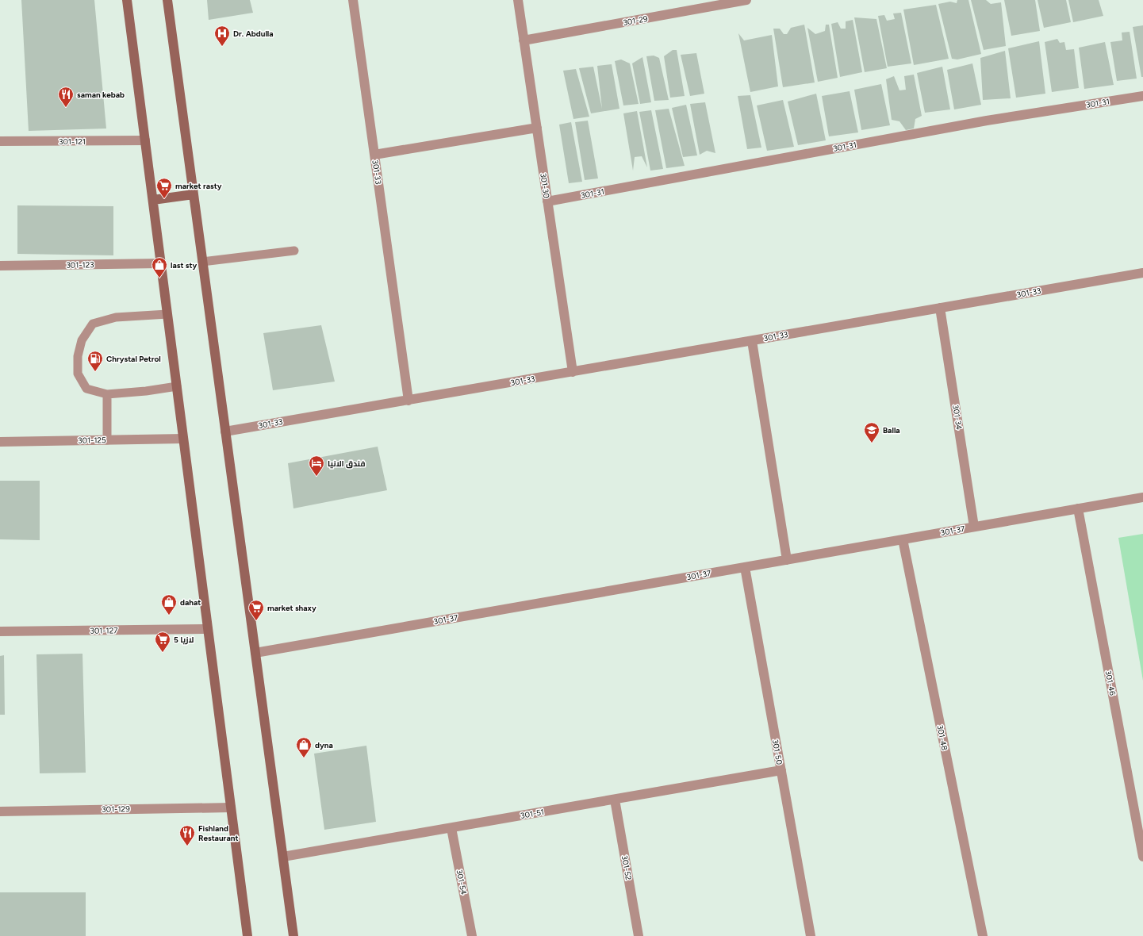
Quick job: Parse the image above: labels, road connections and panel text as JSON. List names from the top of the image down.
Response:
{
  "streets": {
    "street": [
      "301-29",
      "301-31",
      "301-121",
      "301-33",
      "301-30",
      "301-123",
      "301-34",
      "301-125",
      "301-37",
      "301-127",
      "301-46",
      "301-48",
      "301-50",
      "301-129",
      "301-51",
      "301-52",
      "301-54"
    ]
  },
  "crossings": [
    ["301-29", "301-30"],
    ["301-31", "301-30"],
    ["301-33", "301-30"],
    ["301-33", "301-34"],
    ["301-34", "301-37"],
    ["301-37", "301-46"],
    ["301-37", "301-48"],
    ["301-37", "301-50"],
    ["301-50", "301-51"],
    ["301-51", "301-52"],
    ["301-51", "301-54"]
  ],
  "places": {
    "hospital": ["Dr. Abdulla"],
    "restaurant": ["saman kebab", "Fishland Restaurant"],
    "supermarket": ["market rasty", "market shaxy", "لازیا 5"],
    "shop": ["last sty", "dahat", "dyna"],
    "fuel station": ["Chrystal Petrol"],
    "school or university": ["Balla"],
    "hotel": ["فندق الانيا"]
  }
}
